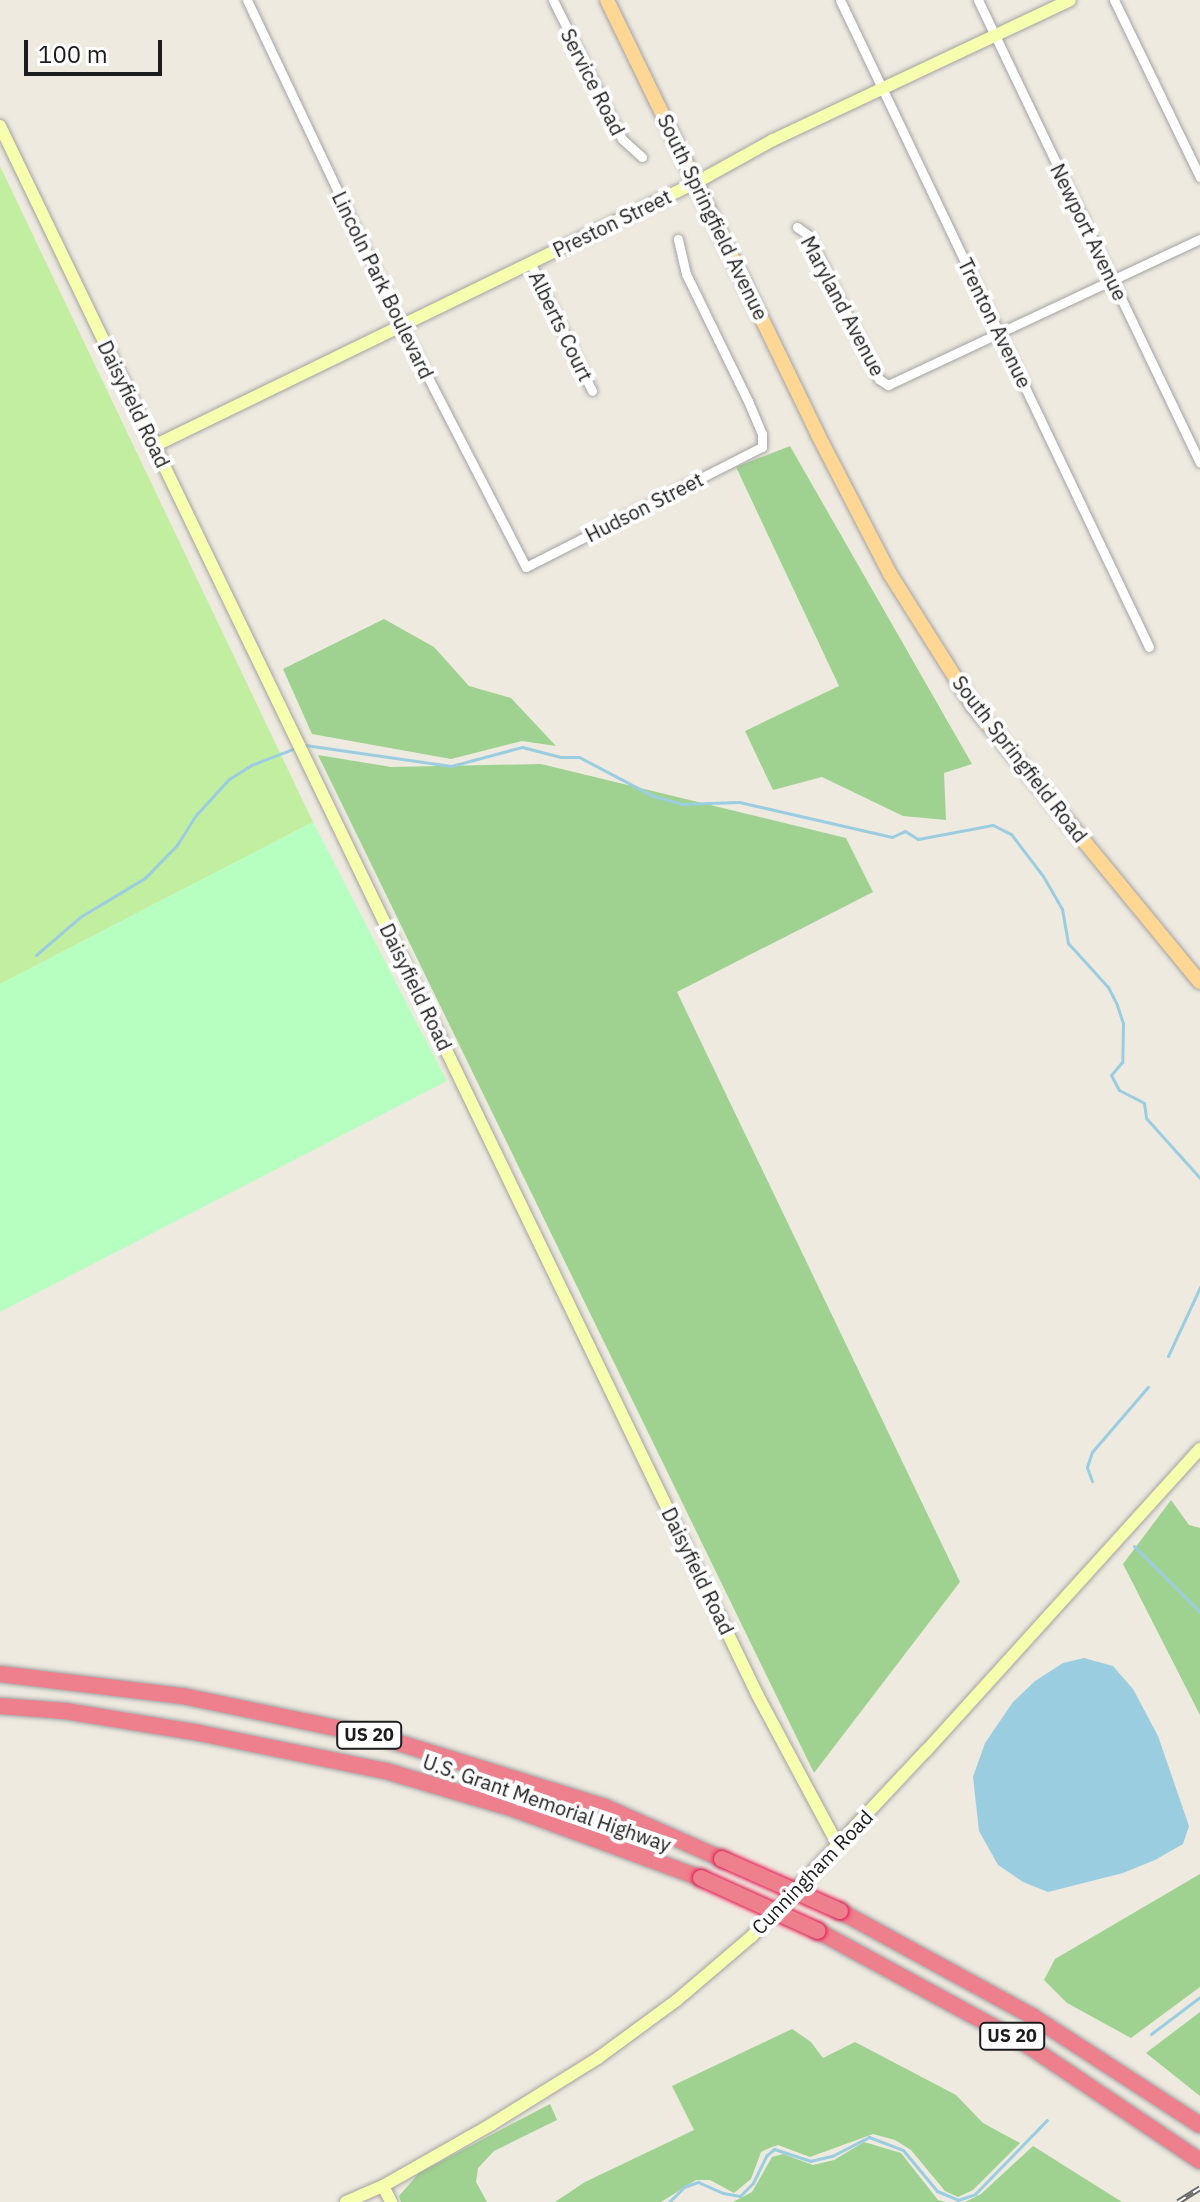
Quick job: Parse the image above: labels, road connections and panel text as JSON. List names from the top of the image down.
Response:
{
  "streets": {
    "highway": ["US 20", "U.S. Grant Memorial Highway"],
    "main road": ["South Springfield Avenue", "South Springfield Road"],
    "street": [
      "Service Road",
      "Preston Street",
      "Newport Avenue",
      "Lincoln Park Boulevard",
      "Maryland Avenue",
      "Trenton Avenue",
      "Alberts Court",
      "Daisyfield Road",
      "Hudson Street",
      "Cunningham Road"
    ]
  },
  "crossings": [
    ["South Springfield Avenue", "Preston Street"],
    ["South Springfield Avenue", "South Springfield Road"],
    ["Preston Street", "Newport Avenue"],
    ["Preston Street", "Lincoln Park Boulevard"],
    ["Preston Street", "Trenton Avenue"],
    ["Preston Street", "Alberts Court"],
    ["Preston Street", "Daisyfield Road"],
    ["Lincoln Park Boulevard", "Hudson Street"],
    ["Maryland Avenue", "Trenton Avenue"],
    ["Daisyfield Road", "Cunningham Road"]
  ],
  "scale_bar": "100 m"
}
